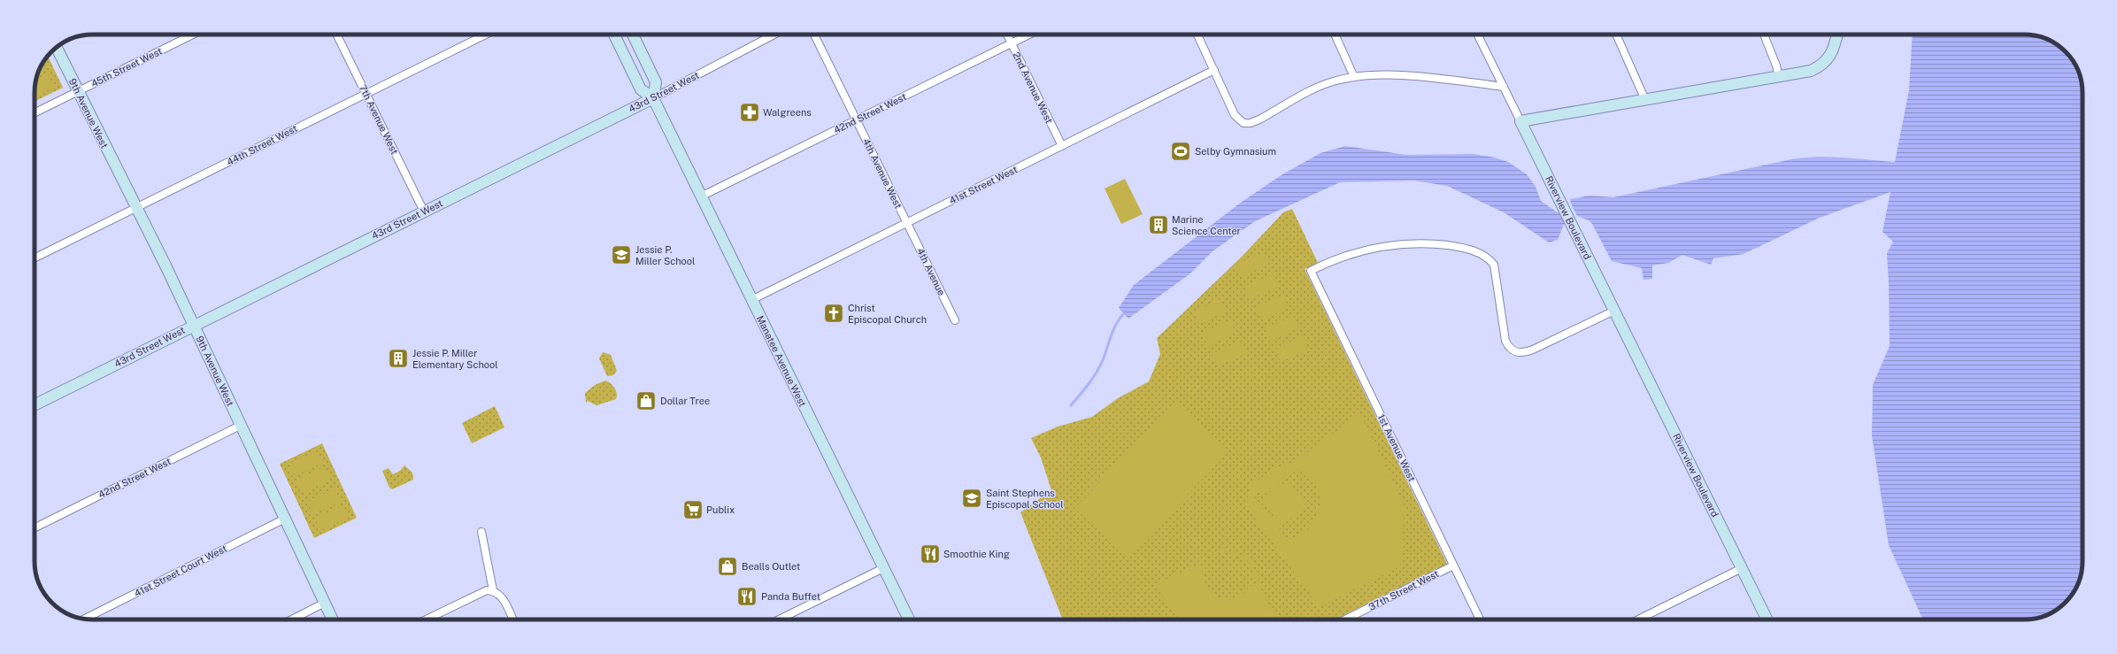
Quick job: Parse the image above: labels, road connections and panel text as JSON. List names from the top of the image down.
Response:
{
  "streets": {
    "street": [
      "45th Street West",
      "2nd Avenue West",
      "43rd Street West",
      "9th Avenue West",
      "42nd Street West",
      "7th Avenue West",
      "44th Street West",
      "4th Avenue West",
      "41st Street West",
      "Riverview Boulevard",
      "4th Avenue",
      "Manatee Avenue West",
      "1st Avenue West",
      "41st Street Court West",
      "37th Street West"
    ]
  },
  "crossings": [
    ["45th Street West", "9th Avenue West"],
    ["2nd Avenue West", "42nd Street West"],
    ["2nd Avenue West", "41st Street West"],
    ["43rd Street West", "9th Avenue West"],
    ["43rd Street West", "7th Avenue West"],
    ["43rd Street West", "Manatee Avenue West"],
    ["9th Avenue West", "42nd Street West"],
    ["9th Avenue West", "44th Street West"],
    ["9th Avenue West", "41st Street Court West"],
    ["42nd Street West", "4th Avenue West"],
    ["42nd Street West", "Manatee Avenue West"],
    ["7th Avenue West", "44th Street West"],
    ["4th Avenue West", "41st Street West"],
    ["4th Avenue West", "4th Avenue"],
    ["41st Street West", "4th Avenue"],
    ["41st Street West", "Manatee Avenue West"],
    ["Riverview Boulevard", "1st Avenue West"],
    ["1st Avenue West", "37th Street West"]
  ],
  "places": {
    "pharmacy": ["Walgreens"],
    "sports": ["Selby Gymnasium"],
    "building": ["Marine Science Center", "Jessie P. Miller Elementary School"],
    "school or university": ["Jessie P. Miller School", "Saint Stephens Episcopal School"],
    "church": ["Christ Episcopal Church"],
    "shop": ["Dollar Tree", "Bealls Outlet"],
    "supermarket": ["Publix"],
    "restaurant": ["Smoothie King", "Panda Buffet"]
  }
}
